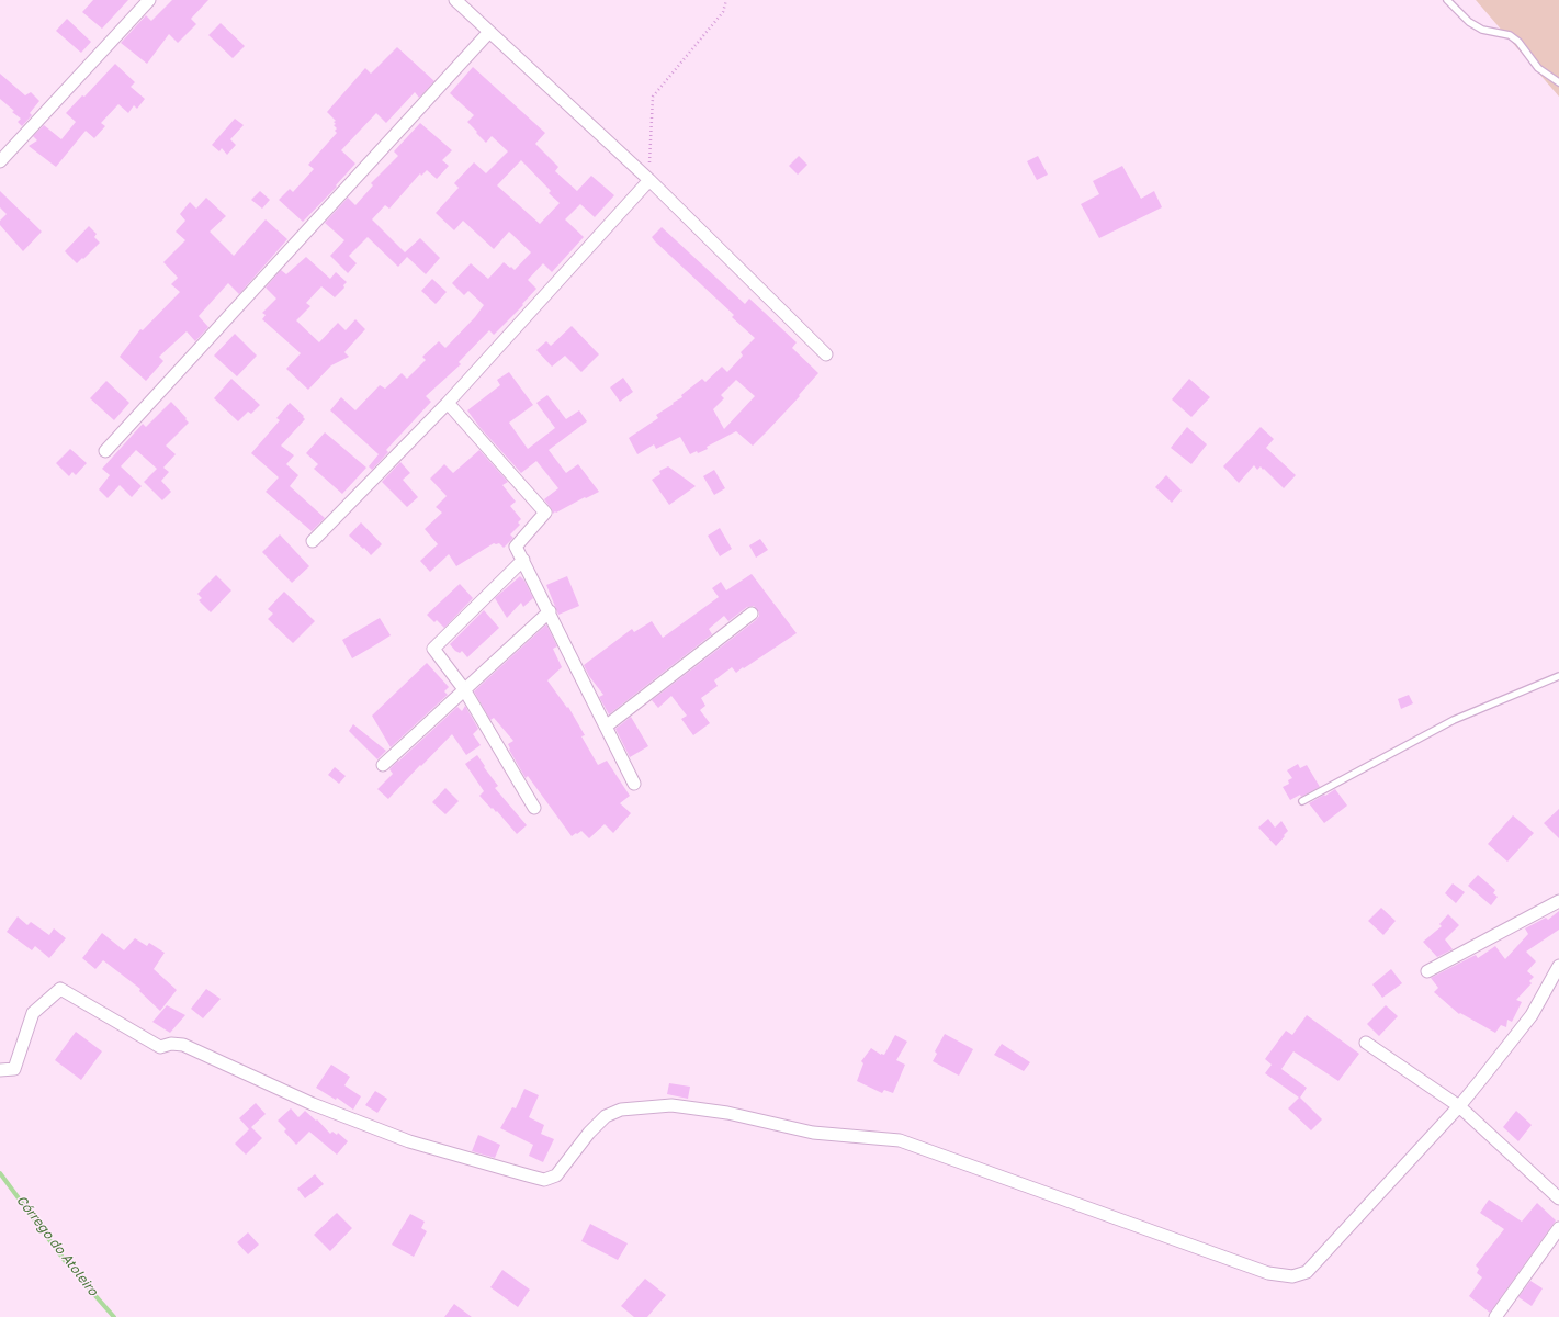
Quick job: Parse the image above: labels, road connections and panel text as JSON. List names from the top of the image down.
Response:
{
  "water": ["Córrego do Atoleiro"]
}
